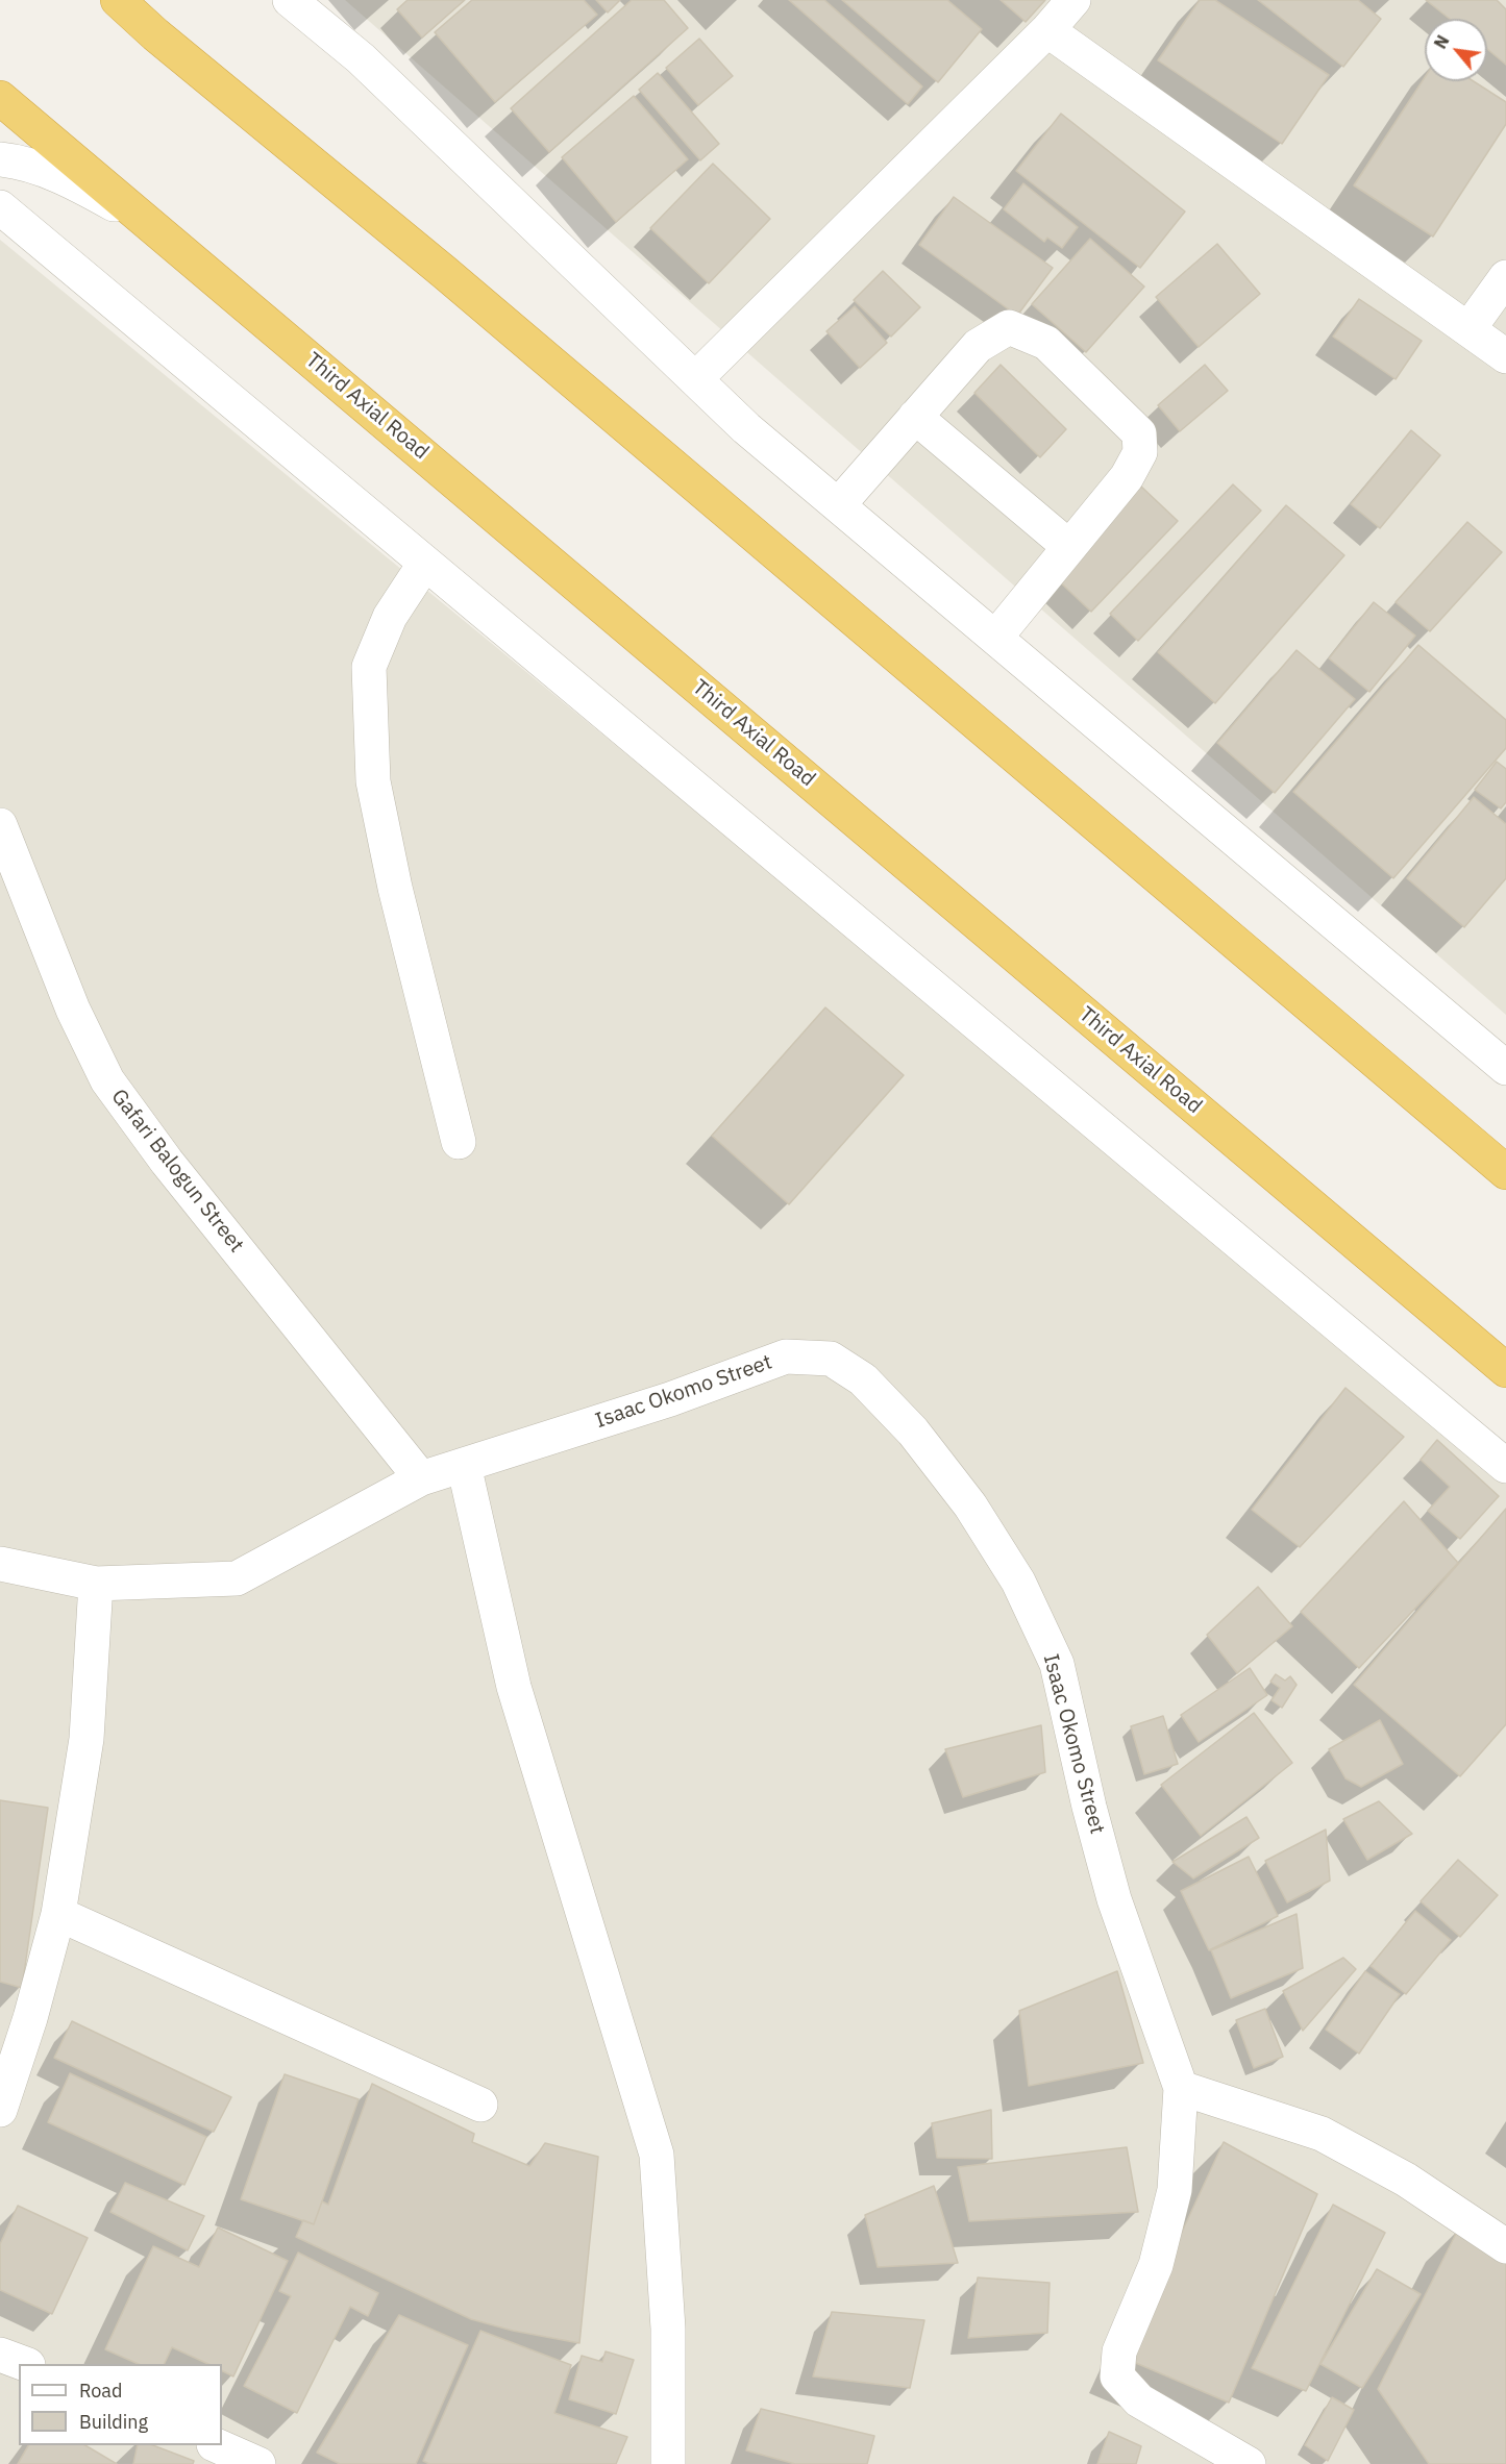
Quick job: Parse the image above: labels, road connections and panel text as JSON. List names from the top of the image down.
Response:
{
  "streets": {
    "highway": ["Third Axial Road"],
    "street": ["Gafari Balogun Street", "Isaac Okomo Street"]
  },
  "crossings": [
    ["Gafari Balogun Street", "Isaac Okomo Street"]
  ],
  "legend": ["Road", "Building"],
  "north": "top left"
}
